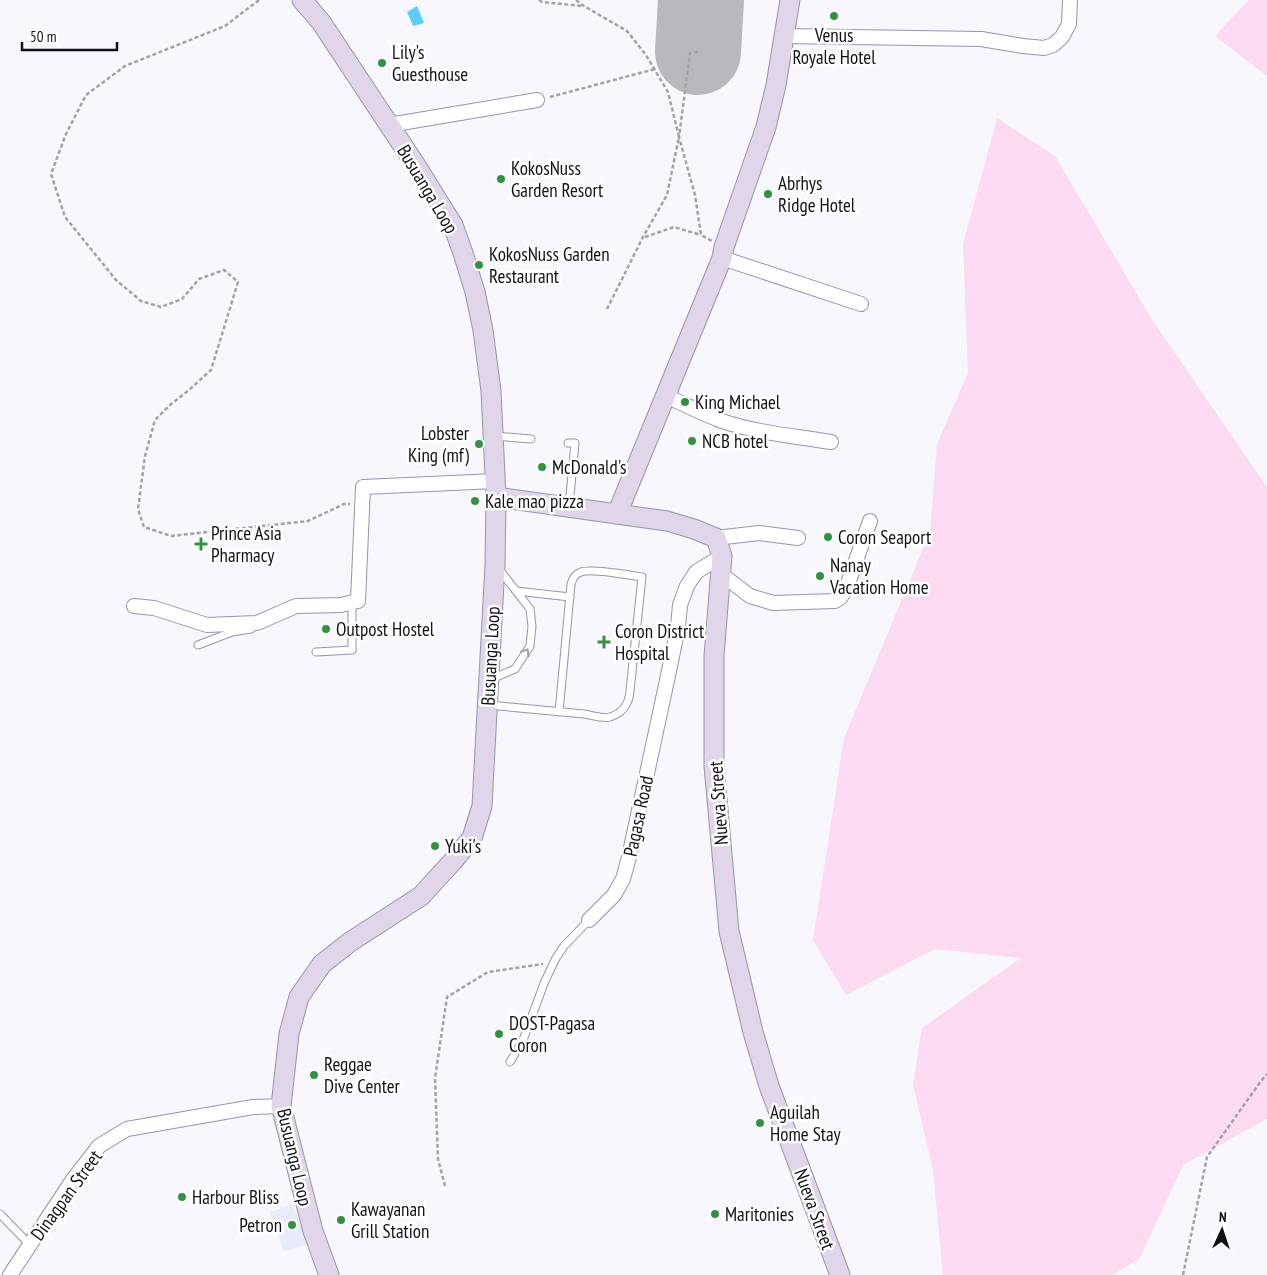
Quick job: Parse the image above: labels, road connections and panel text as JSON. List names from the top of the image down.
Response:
{
  "streets": {
    "main road": ["Busuanga Loop", "Nueva Street"],
    "street": ["Pagasa Road", "Dinagpan Street"]
  },
  "crossings": [
    ["Busuanga Loop", "Dinagpan Street"],
    ["Nueva Street", "Pagasa Road"]
  ],
  "places": {
    "other": [
      "Venus Royale Hotel",
      "Lily's Guesthouse",
      "KokosNuss Garden Resort",
      "Abrhys Ridge Hotel",
      "KokosNuss Garden Restaurant",
      "King Michael",
      "NCB hotel",
      "Lobster King (mf)",
      "McDonald's",
      "Kale mao pizza",
      "Coron Seaport",
      "Nanay Vacation Home",
      "Outpost Hostel",
      "Yuki's",
      "DOST-Pagasa Coron",
      "Reggae Dive Center",
      "Aguilah Home Stay",
      "Harbour Bliss",
      "Maritonies",
      "Kawayanan Grill Station",
      "Petron"
    ],
    "health": ["Prince Asia Pharmacy", "Coron District Hospital"]
  },
  "scale_bar": "50 m",
  "north": "top"
}
